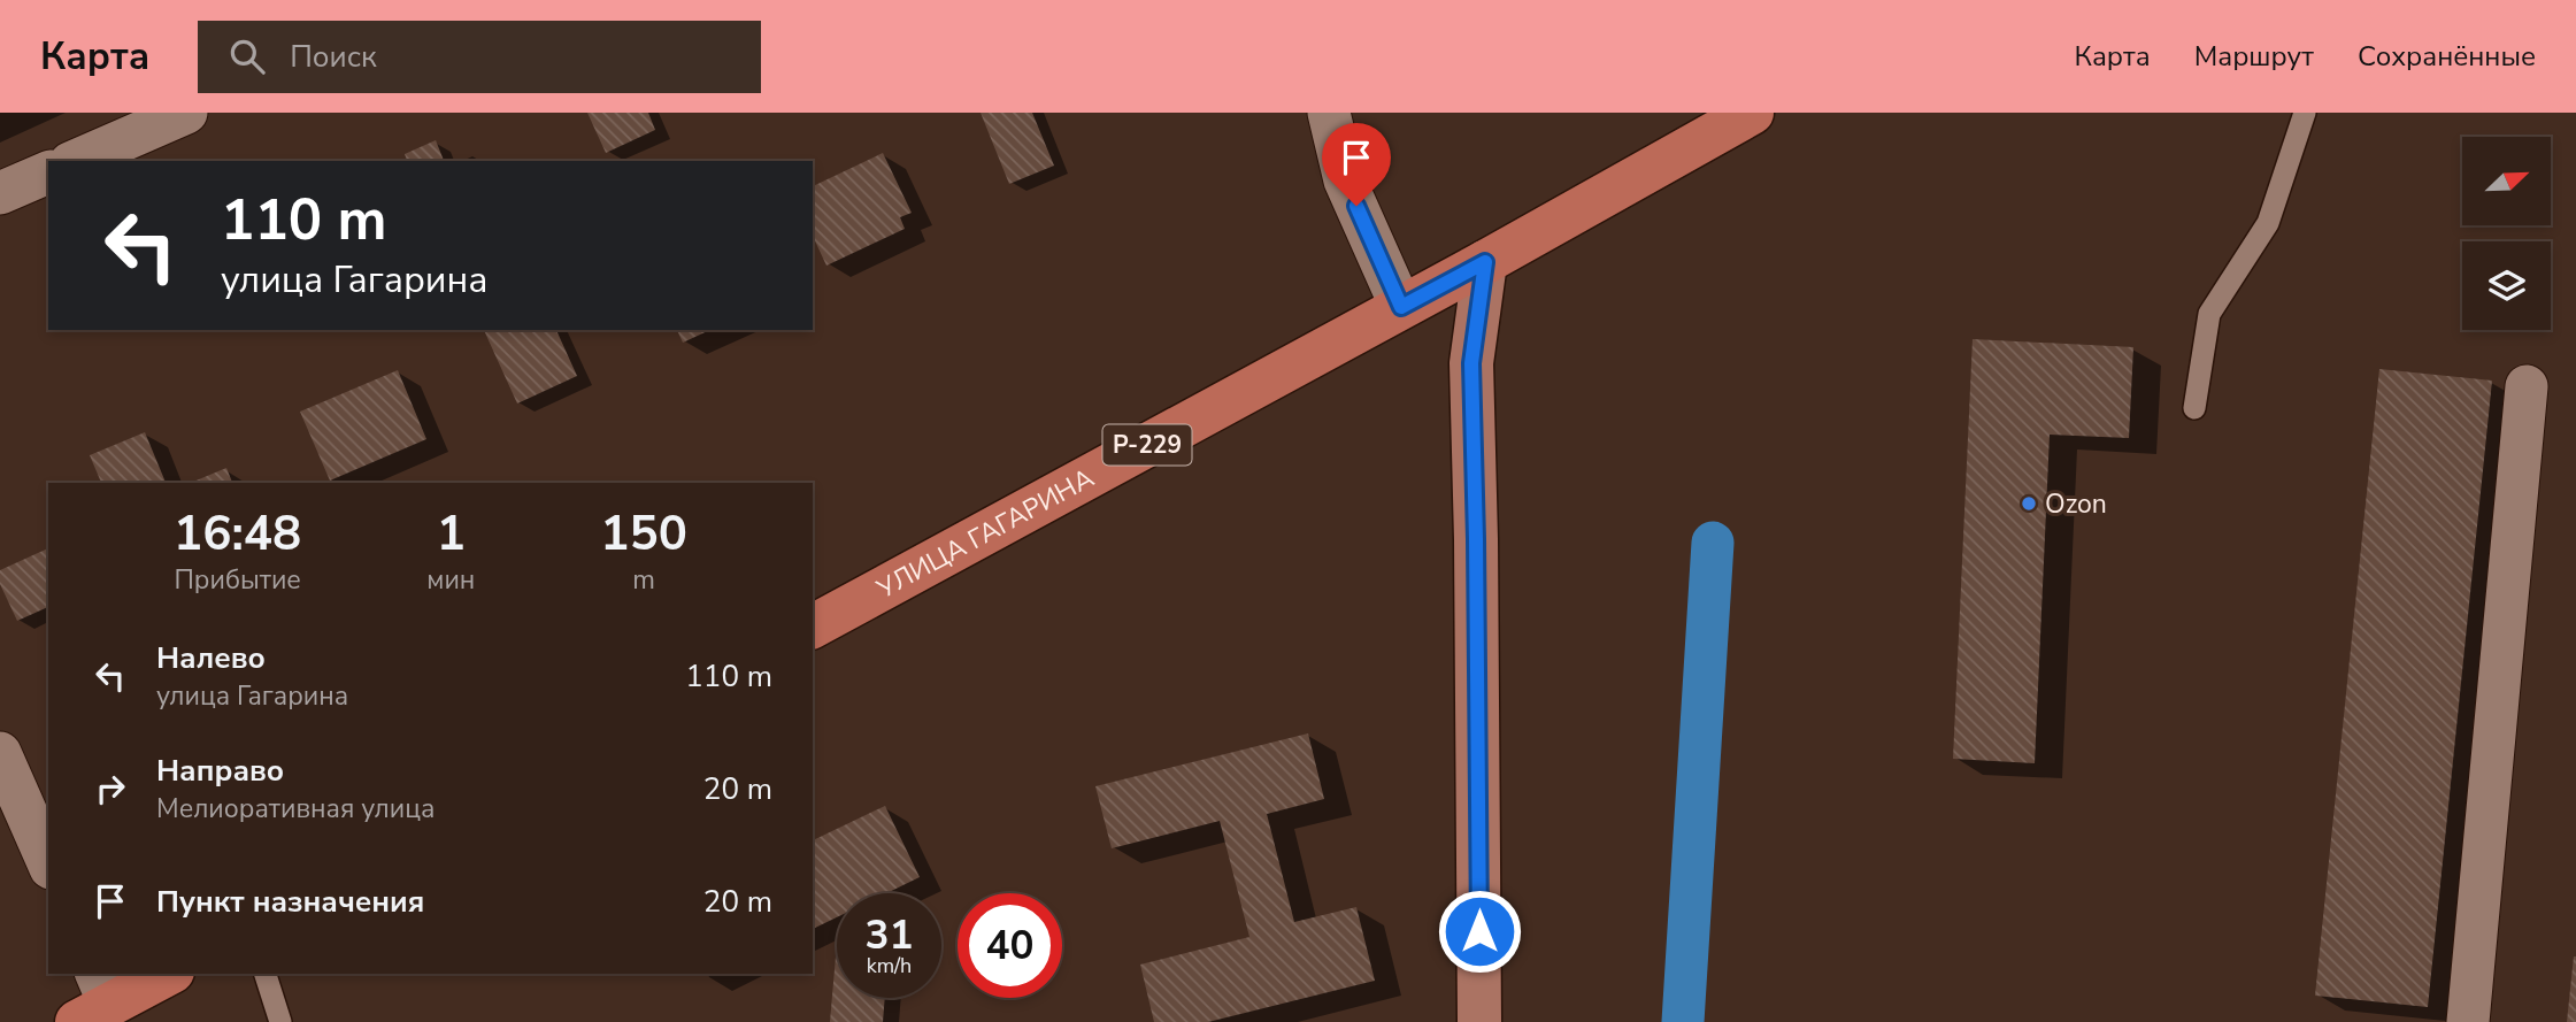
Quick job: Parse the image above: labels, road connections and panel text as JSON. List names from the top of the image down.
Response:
{
  "streets": {
    "main road": ["Р-229", "УЛИЦА ГАГАРИНА"]
  },
  "places": ["Ozon"],
  "north": "top right",
  "page": {
    "header": "Карта",
    "search": "Поиск",
    "nav": ["Карта", "Маршрут", "Сохранённые"],
    "turn": ["110 m", "улица Гагарина"],
    "eta": [
      "16:48",
      "Прибытие",
      "1",
      "мин",
      "150",
      "m"
    ],
    "list": [
      {
        "name": "Налево",
        "note": "улица Гагарина",
        "value": "110 m"
      },
      {
        "name": "Направо",
        "note": "Мелиоративная улица",
        "value": "20 m"
      },
      {
        "name": "Пункт назначения",
        "value": "20 m"
      }
    ],
    "speed": "31 km/h",
    "limit": "40"
  }
}
